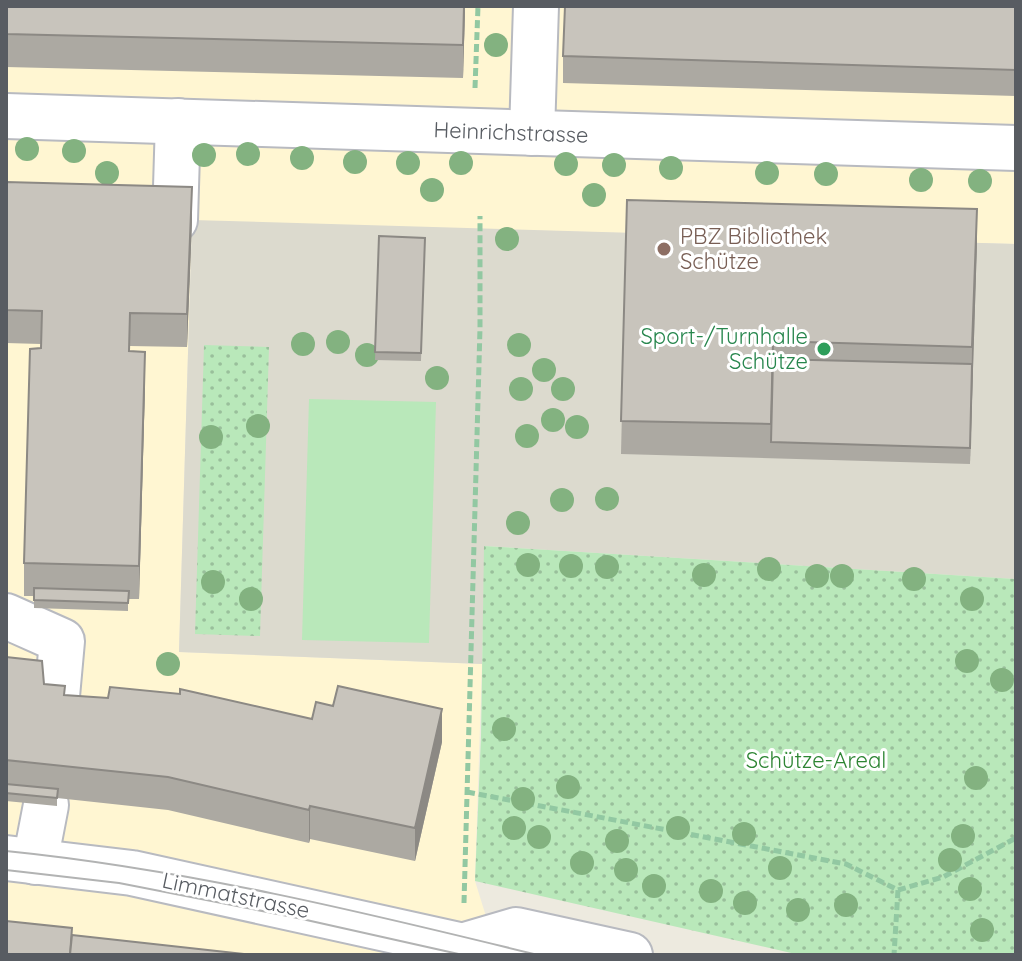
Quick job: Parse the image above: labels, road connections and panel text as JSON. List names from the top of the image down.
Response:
{
  "streets": {
    "street": ["Heinrichstrasse", "Limmatstrasse"]
  },
  "parks": ["Schütze-Areal"],
  "places": ["PBZ Bibliothek Schütze", "Sport-/Turnhalle Schütze"]
}
